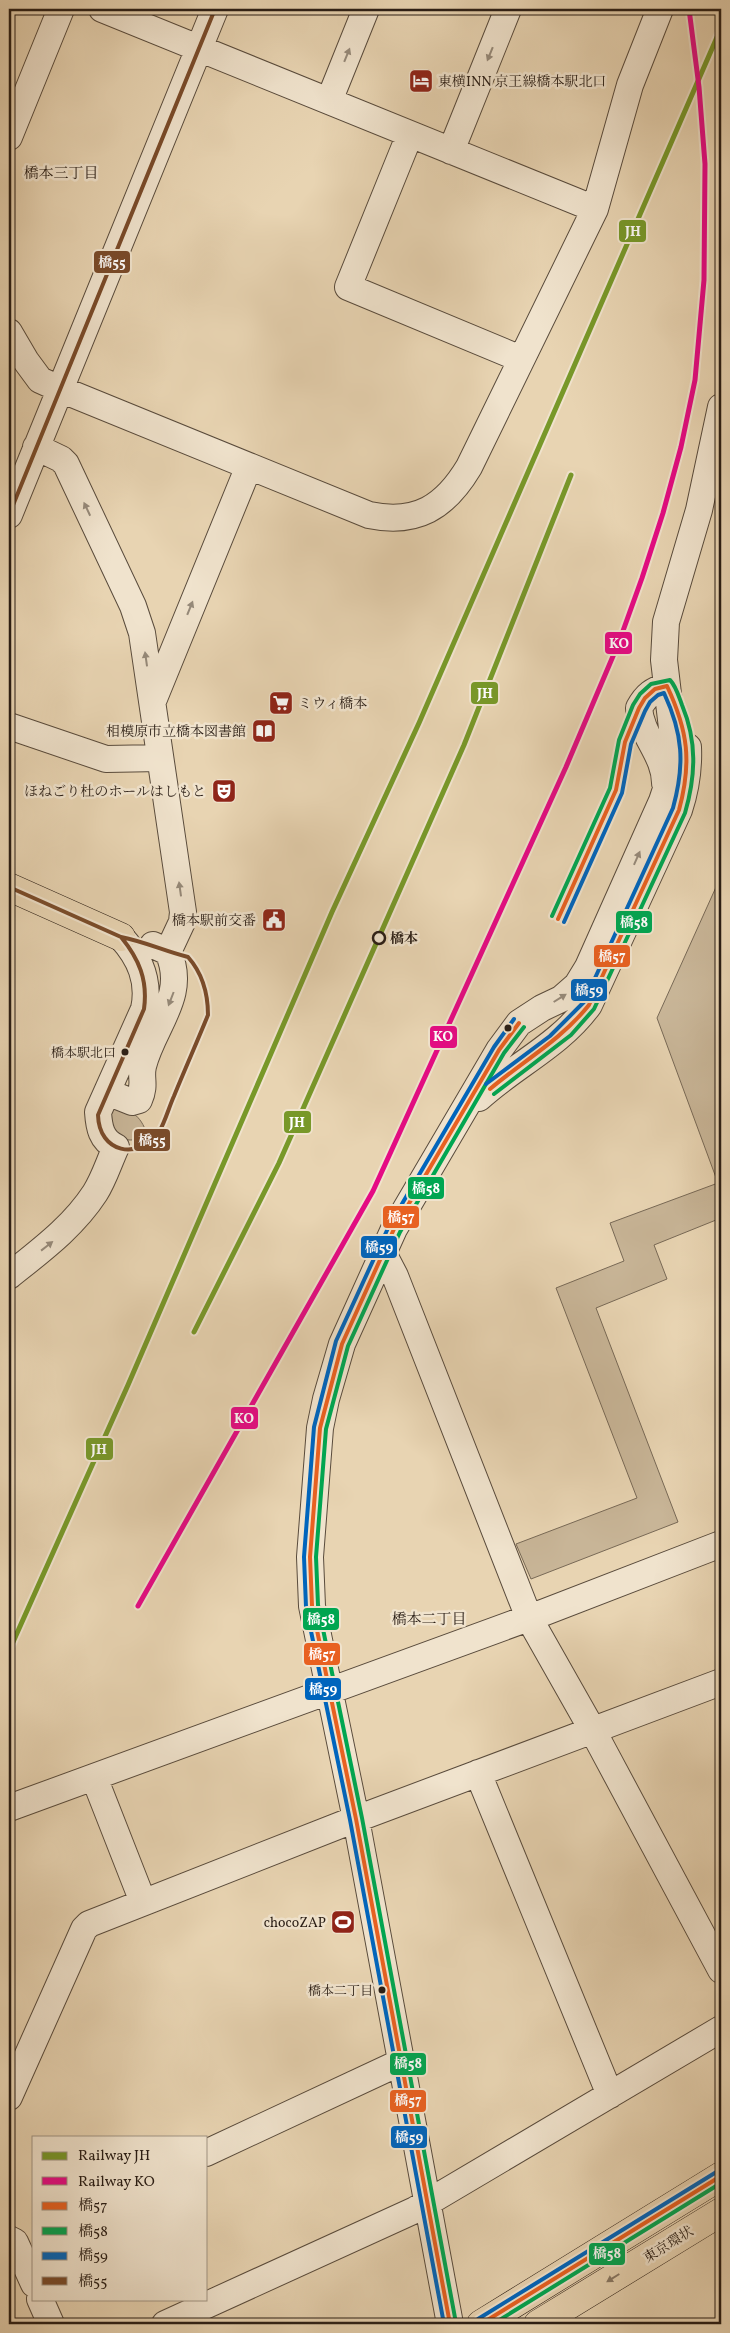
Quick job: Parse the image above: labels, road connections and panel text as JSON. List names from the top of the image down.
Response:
{
  "streets": {
    "main road": ["東京環状"]
  },
  "districts": ["橋本三丁目", "橋本二丁目"],
  "places": {
    "hotel": ["東横INN 京王線橋本駅北口"],
    "supermarket": ["ミウィ橋本"],
    "library": ["相模原市立橋本図書館"],
    "theatre": ["ほねごり杜のホールはしもと"],
    "public building": ["橋本駅前交番"],
    "other": ["橋本", "橋本駅北口", "橋本二丁目"],
    "sports": ["chocoZAP"]
  },
  "lines": [
    "rail line KO",
    "transit line 橋55",
    "rail line JH",
    "transit line 橋58",
    "transit line 橋57",
    "transit line 橋59"
  ],
  "legend": [
    "Railway JH",
    "Railway KO",
    "橋57",
    "橋58",
    "橋59",
    "橋55"
  ]
}
